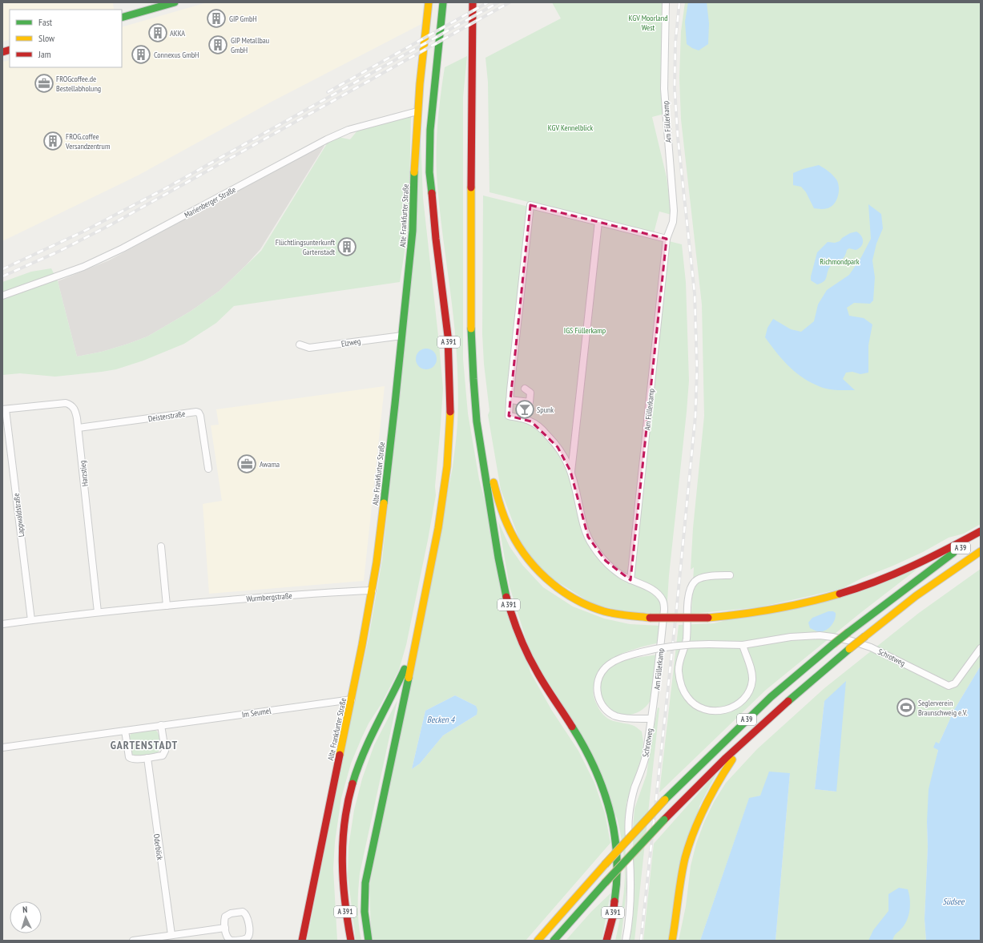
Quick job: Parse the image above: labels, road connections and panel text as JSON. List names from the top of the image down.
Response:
{
  "streets": {
    "main road": ["Alte Frankfurter Straße", "A 391", "A 39"],
    "street": [
      "Am Füllerkamp",
      "Marienberger Straße",
      "Elzweg",
      "Deisterstraße",
      "Harzstieg",
      "Lappwaldstraße",
      "Wurmbergstraße",
      "Schrotweg",
      "Im Seumel",
      "Oderblick"
    ]
  },
  "crossings": [
    ["Am Füllerkamp", "Schrotweg"],
    ["Marienberger Straße", "Alte Frankfurter Straße"],
    ["Alte Frankfurter Straße", "Elzweg"],
    ["Alte Frankfurter Straße", "Wurmbergstraße"],
    ["Alte Frankfurter Straße", "Im Seumel"],
    ["Deisterstraße", "Harzstieg"],
    ["Harzstieg", "Lappwaldstraße"],
    ["Harzstieg", "Wurmbergstraße"],
    ["Lappwaldstraße", "Wurmbergstraße"]
  ],
  "districts": ["GARTENSTADT"],
  "water": ["Becken 4", "Südsee"],
  "parks": [
    "KGV Moorland West",
    "KGV Kennelblick",
    "Richmondpark",
    "IGS Füllerkamp"
  ],
  "places": {
    "building": [
      "GIP GmbH",
      "AKKA",
      "GIP Metallbau GmbH",
      "Connexus GmbH",
      "FROG.coffee Versandzentrum",
      "Flüchtlingsunterkunft Gartenstadt"
    ],
    "office": ["FROGcoffee.de Bestellabholung", "Awama"],
    "bar": ["Spunk"],
    "sports": ["Seglerverein Braunschweig e.V."]
  },
  "legend": ["Fast", "Slow", "Jam"],
  "north": "top"
}
